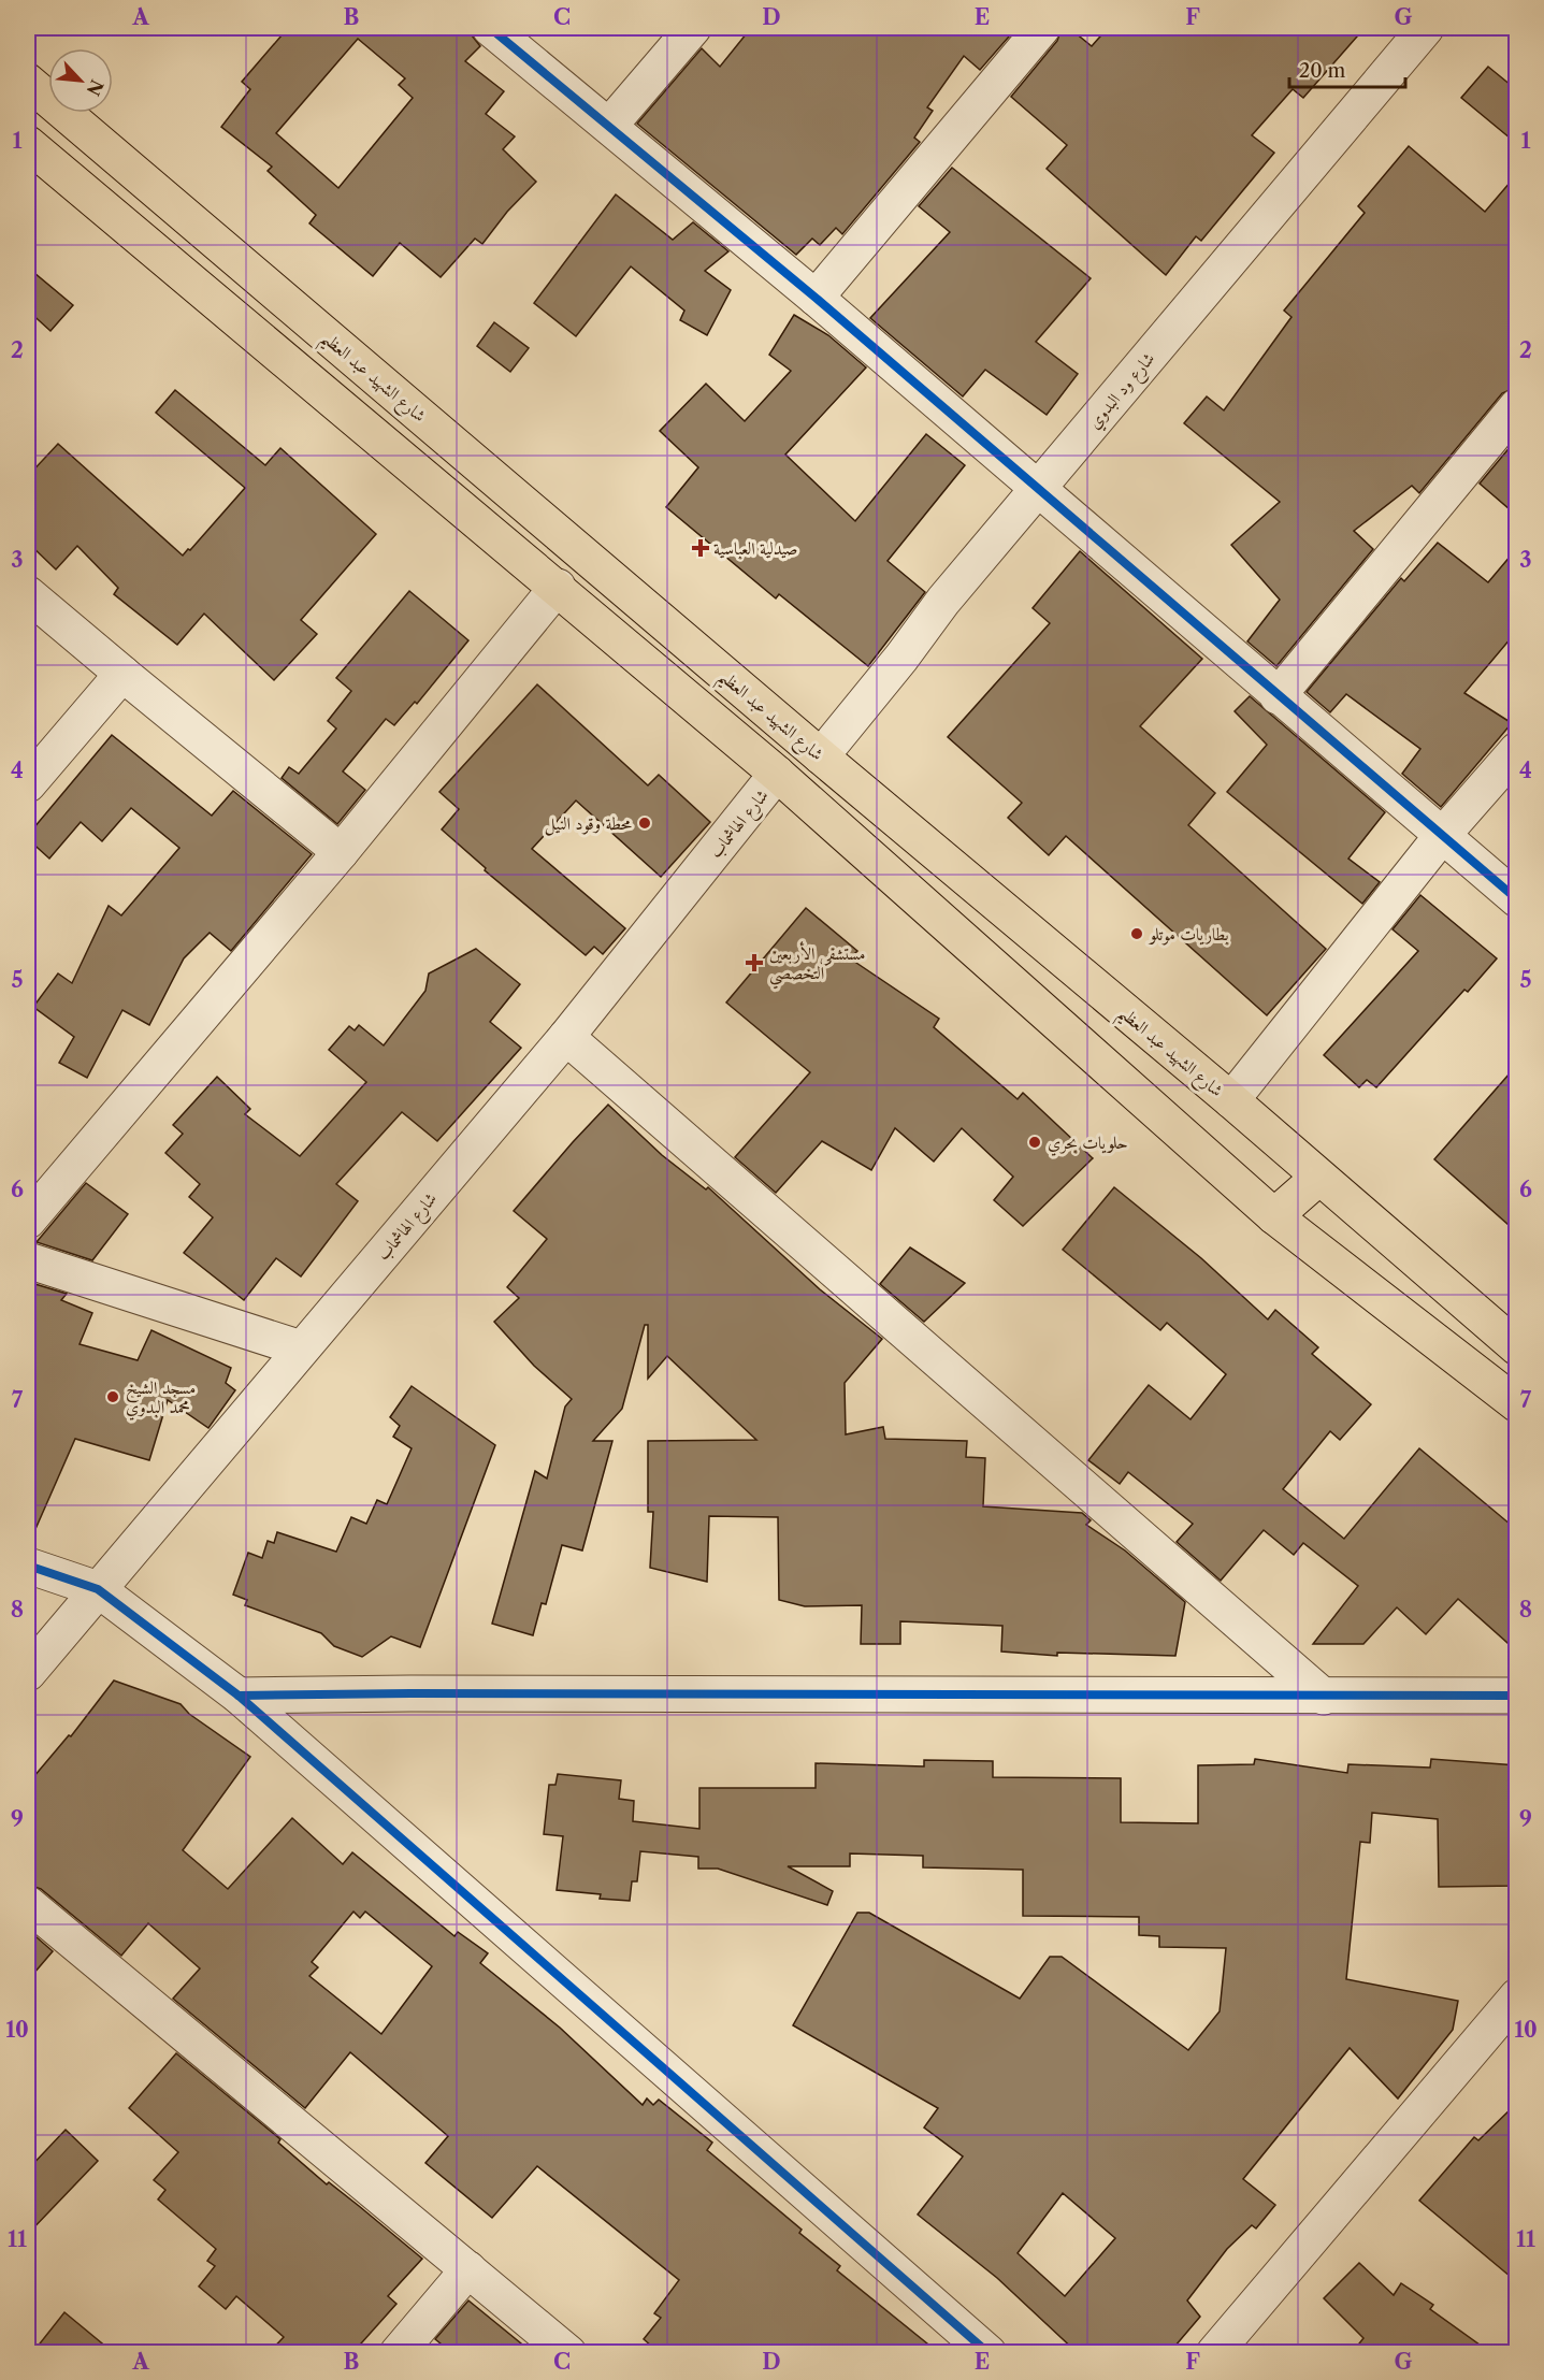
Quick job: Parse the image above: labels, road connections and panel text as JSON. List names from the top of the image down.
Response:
{
  "streets": {
    "main road": ["شارع الشهيد عبد العظيم"],
    "street": ["شارع ود البدوي", "شارع الهاشماب"]
  },
  "crossings": [
    ["شارع الشهيد عبد العظيم", "شارع ود البدوي"]
  ],
  "places": {
    "health": ["صيدلية العباسية", "مستشفى الأربعين التخصصي"],
    "other": [
      "محطة وقود النيل",
      "بطاريات موتلو",
      "حلويات بحري",
      "مسجد الشيخ محمد البدوي"
    ]
  },
  "scale_bar": "20 m",
  "north": "bottom right",
  "grid": {
    "columns": [
      "A",
      "B",
      "C",
      "D",
      "E",
      "F",
      "G"
    ],
    "rows": [
      "1",
      "2",
      "3",
      "4",
      "5",
      "6",
      "7",
      "8",
      "9",
      "10",
      "11"
    ]
  }
}
